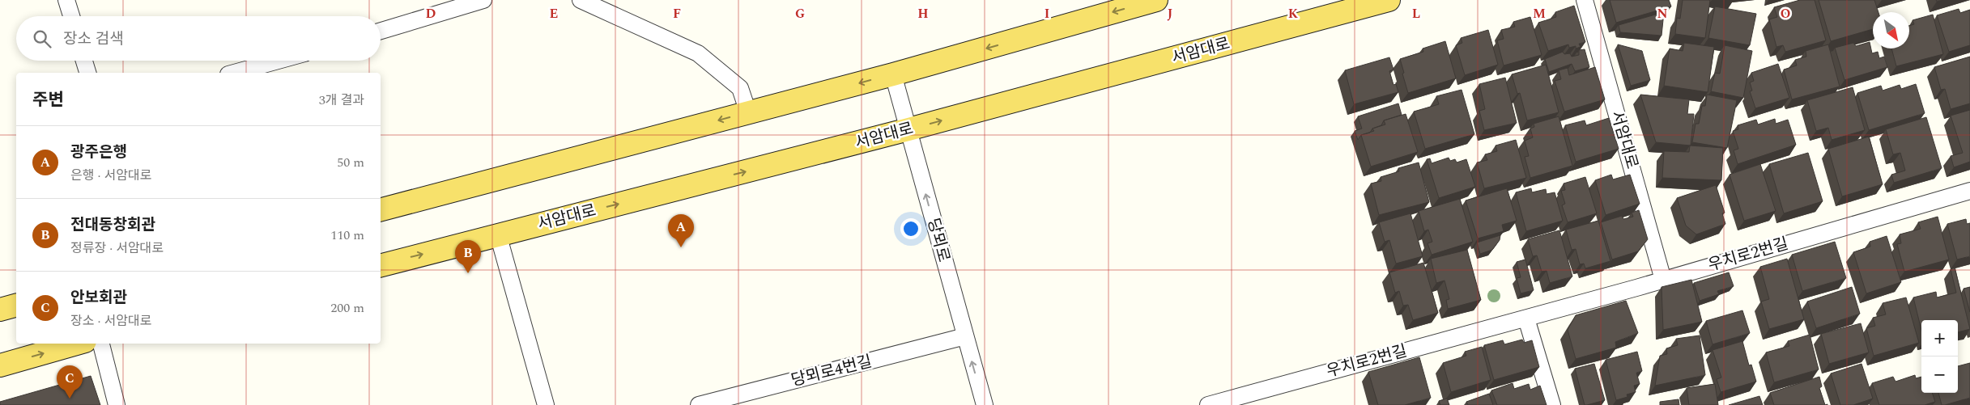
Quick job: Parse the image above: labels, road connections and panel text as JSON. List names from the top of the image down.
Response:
{
  "streets": {
    "main road": ["서암대로"],
    "lane": ["당뫼로", "우치로2번길", "당뫼로4번길"]
  },
  "crossings": [
    ["서암대로", "당뫼로"],
    ["서암대로", "우치로2번길"],
    ["당뫼로", "당뫼로4번길"]
  ],
  "one_way": ["당뫼로"],
  "north": "bottom right",
  "page": {
    "search": "장소 검색",
    "heading": ["주변", "3개 결과"],
    "list": [
      {
        "mark": "A",
        "name": "광주은행",
        "note": "은행 · 서암대로",
        "value": "50 m"
      },
      {
        "mark": "B",
        "name": "전대동창회관",
        "note": "정류장 · 서암대로",
        "value": "110 m"
      },
      {
        "mark": "C",
        "name": "안보회관",
        "note": "장소 · 서암대로",
        "value": "200 m"
      }
    ],
    "pins": ["A", "B", "C"],
    "map_buttons": ["+", "−"]
  },
  "grid": {
    "columns": [
      "D",
      "E",
      "F",
      "G",
      "H",
      "I",
      "J",
      "K",
      "L",
      "M",
      "N",
      "O"
    ]
  }
}
